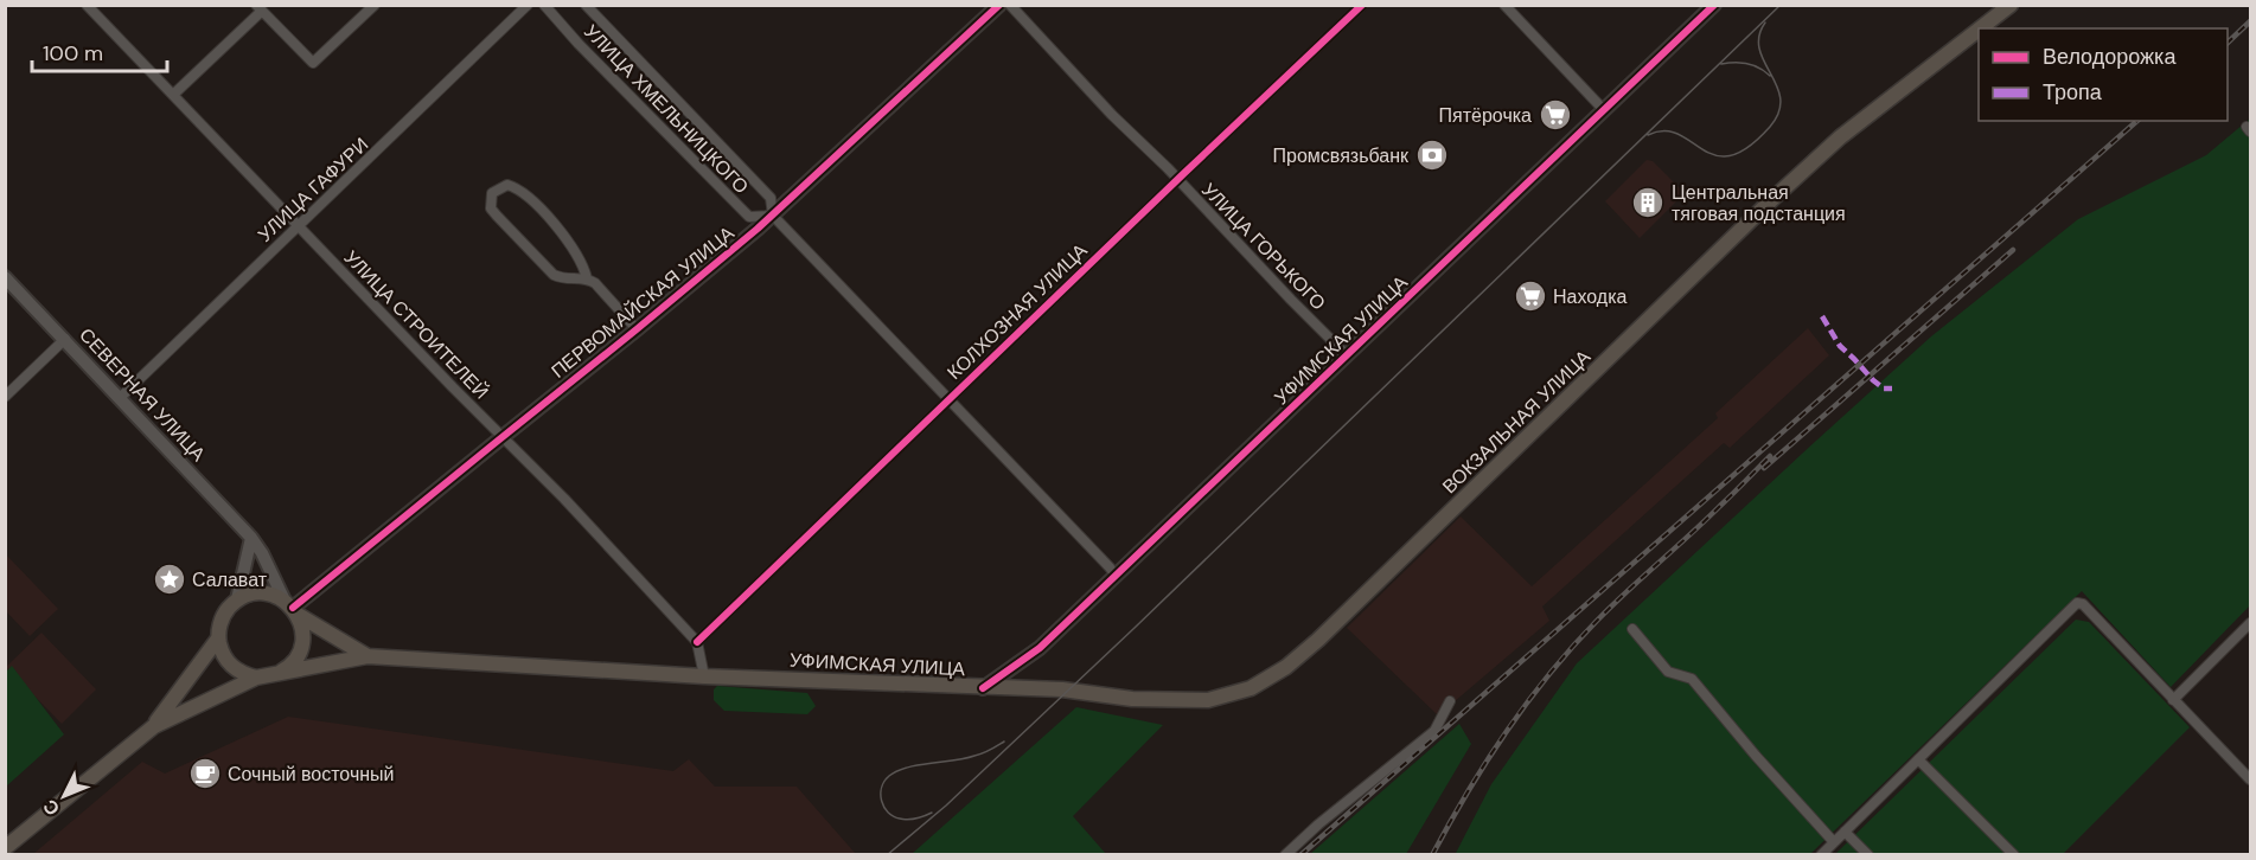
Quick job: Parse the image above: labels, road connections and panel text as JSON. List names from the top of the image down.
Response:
{
  "streets": {
    "main road": ["УФИМСКАЯ УЛИЦА", "ВОКЗАЛЬНАЯ УЛИЦА"],
    "street": [
      "УЛИЦА ХМЕЛЬНИЦКОГО",
      "УЛИЦА ГАФУРИ",
      "УЛИЦА ГОРЬКОГО",
      "ПЕРВОМАЙСКАЯ УЛИЦА",
      "КОЛХОЗНАЯ УЛИЦА",
      "УЛИЦА СТРОИТЕЛЕЙ",
      "СЕВЕРНАЯ УЛИЦА"
    ]
  },
  "crossings": [
    ["УЛИЦА ХМЕЛЬНИЦКОГО", "ПЕРВОМАЙСКАЯ УЛИЦА"],
    ["УЛИЦА ХМЕЛЬНИЦКОГО", "КОЛХОЗНАЯ УЛИЦА"],
    ["УЛИЦА ХМЕЛЬНИЦКОГО", "УФИМСКАЯ УЛИЦА"],
    ["УЛИЦА ГАФУРИ", "УЛИЦА СТРОИТЕЛЕЙ"],
    ["УЛИЦА ГАФУРИ", "СЕВЕРНАЯ УЛИЦА"],
    ["УЛИЦА ГОРЬКОГО", "КОЛХОЗНАЯ УЛИЦА"],
    ["УЛИЦА ГОРЬКОГО", "УФИМСКАЯ УЛИЦА"],
    ["ПЕРВОМАЙСКАЯ УЛИЦА", "УЛИЦА СТРОИТЕЛЕЙ"],
    ["ПЕРВОМАЙСКАЯ УЛИЦА", "СЕВЕРНАЯ УЛИЦА"],
    ["КОЛХОЗНАЯ УЛИЦА", "УЛИЦА СТРОИТЕЛЕЙ"],
    ["УФИМСКАЯ УЛИЦА", "ВОКЗАЛЬНАЯ УЛИЦА"]
  ],
  "places": {
    "supermarket": ["Пятёрочка", "Находка"],
    "bank": ["Промсвязьбанк"],
    "building": ["Центральная тяговая подстанция"],
    "place": ["Салават"],
    "cafe": ["Сочный восточный"]
  },
  "legend": ["Велодорожка", "Тропа"],
  "scale_bar": "100 m",
  "north": "bottom left"
}
